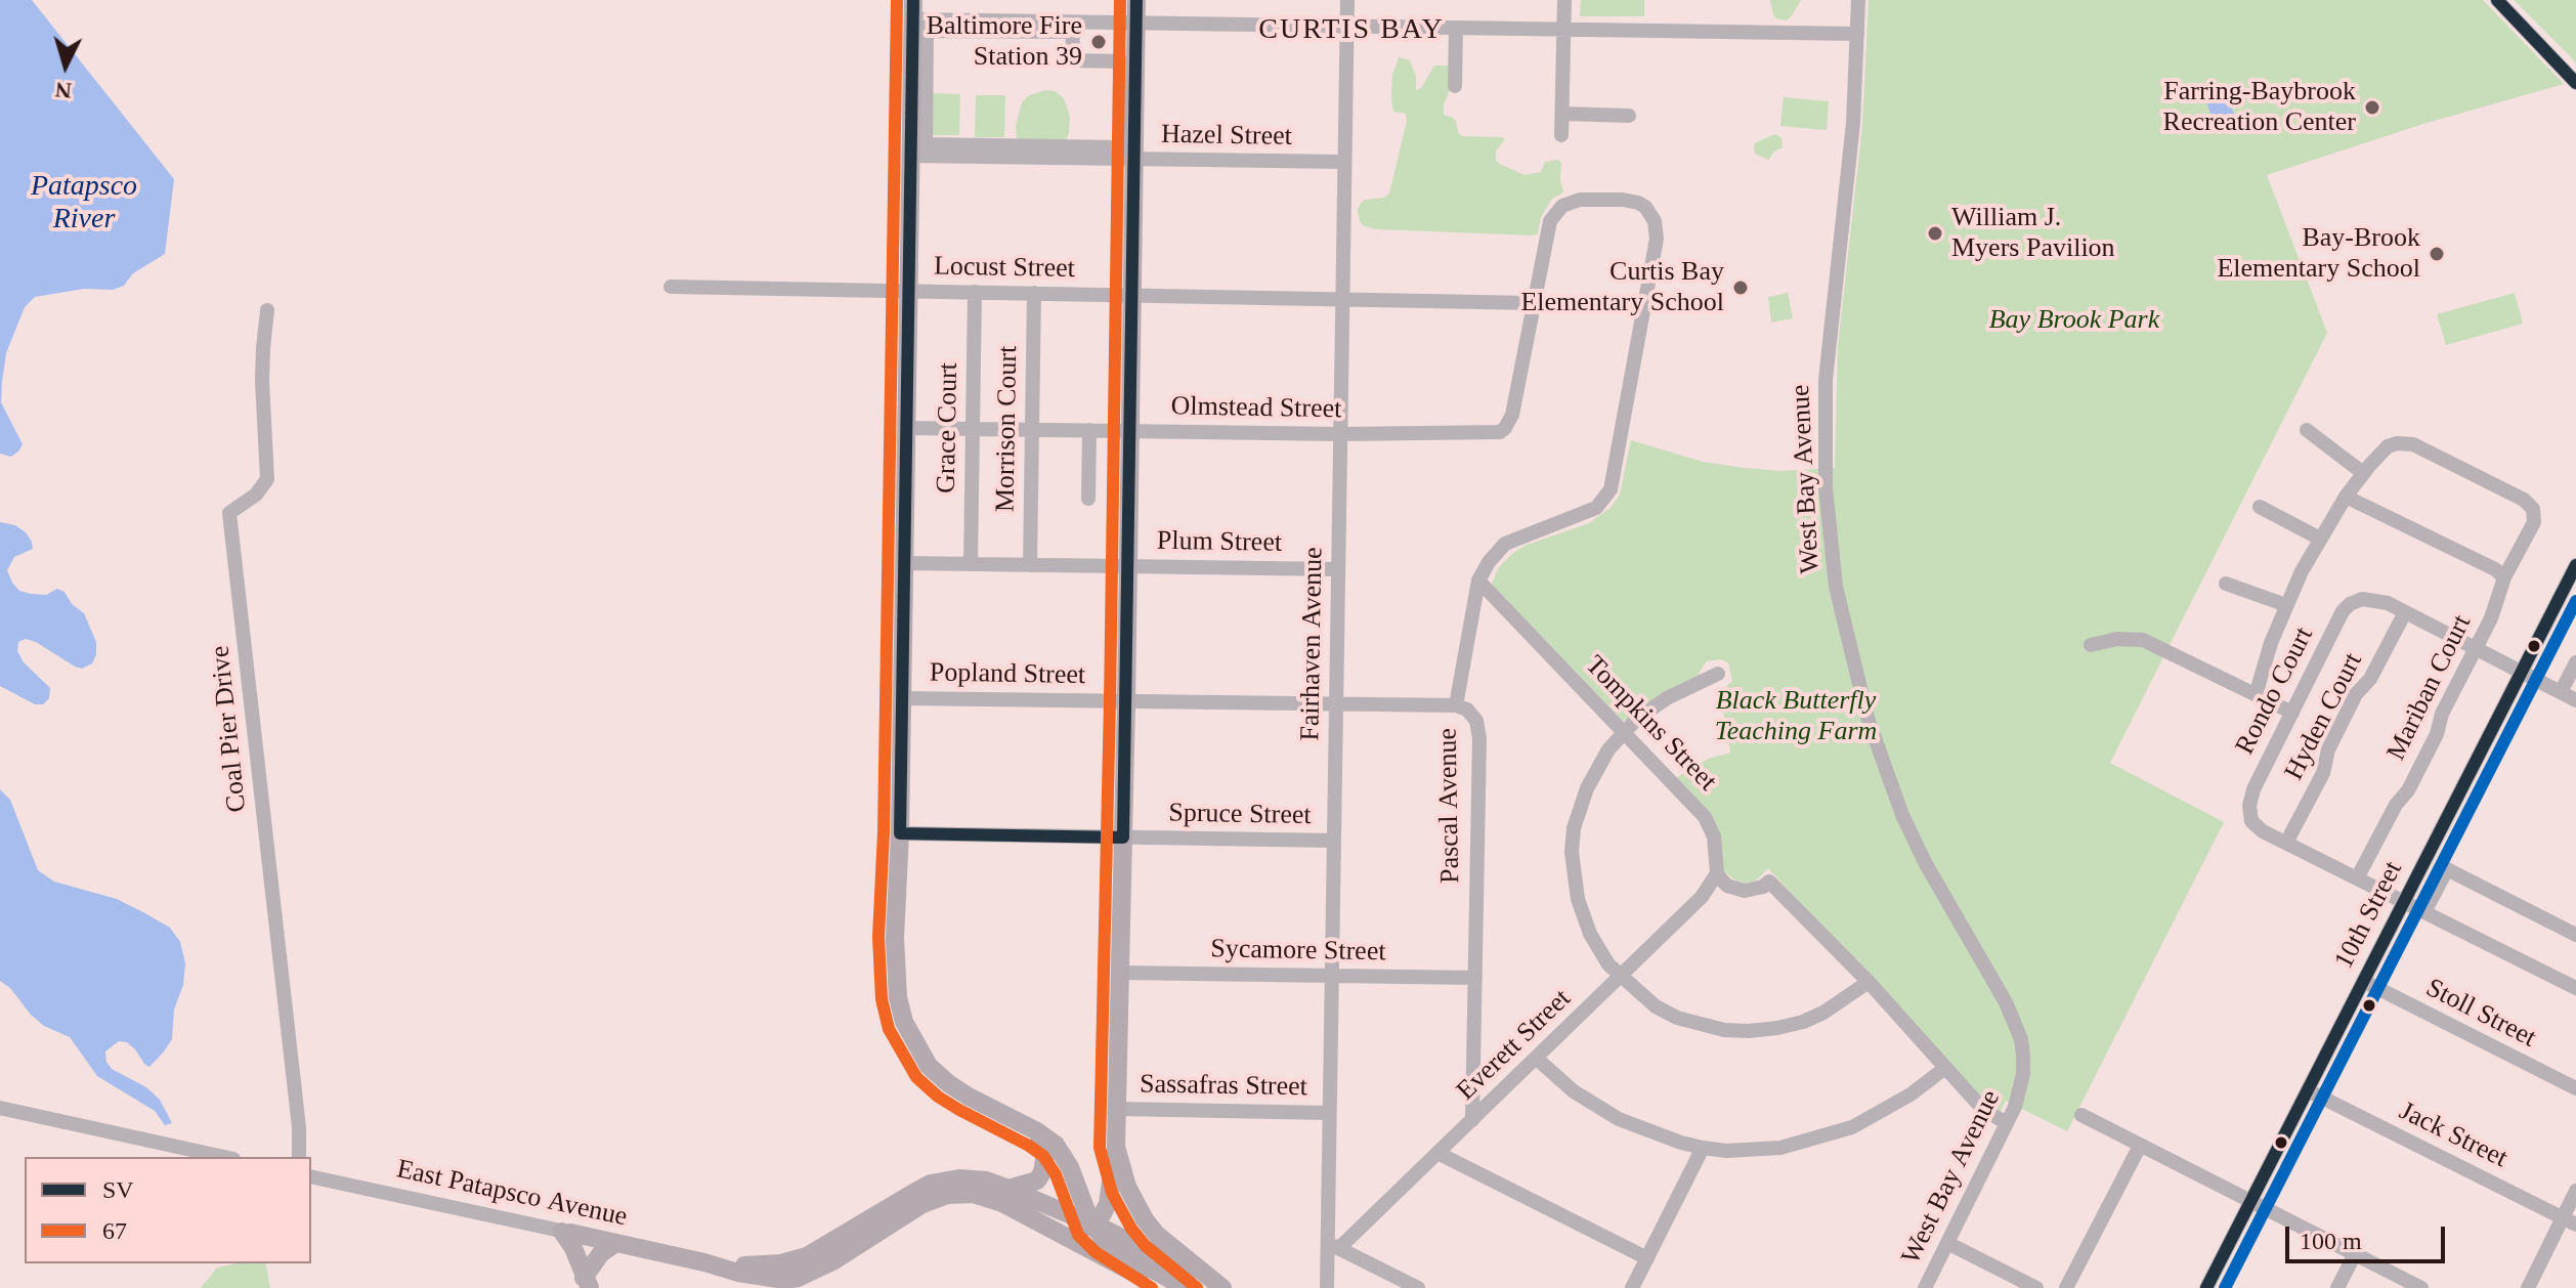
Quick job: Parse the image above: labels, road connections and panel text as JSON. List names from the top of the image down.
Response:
{
  "streets": {
    "main road": ["East Patapsco Avenue"],
    "street": [
      "Hazel Street",
      "Locust Street",
      "Olmstead Street",
      "Grace Court",
      "Morrison Court",
      "West Bay Avenue",
      "Plum Street",
      "Fairhaven Avenue",
      "Popland Street",
      "Mariban Court",
      "Rondo Court",
      "Hyden Court",
      "Tompkins Street",
      "Coal Pier Drive",
      "Pascal Avenue",
      "Spruce Street",
      "10th Street",
      "Sycamore Street",
      "Stoll Street",
      "Everett Street",
      "Sassafras Street",
      "Jack Street"
    ]
  },
  "crossings": [
    ["Hazel Street", "Fairhaven Avenue"],
    ["Locust Street", "Olmstead Street"],
    ["Locust Street", "Grace Court"],
    ["Locust Street", "Morrison Court"],
    ["Locust Street", "Fairhaven Avenue"],
    ["Locust Street", "Pascal Avenue"],
    ["Olmstead Street", "Grace Court"],
    ["Olmstead Street", "Morrison Court"],
    ["Olmstead Street", "Fairhaven Avenue"],
    ["Olmstead Street", "Pascal Avenue"],
    ["Grace Court", "Plum Street"],
    ["Morrison Court", "Plum Street"],
    ["Plum Street", "Fairhaven Avenue"],
    ["Fairhaven Avenue", "Popland Street"],
    ["Fairhaven Avenue", "Spruce Street"],
    ["Fairhaven Avenue", "Sycamore Street"],
    ["Fairhaven Avenue", "Everett Street"],
    ["Fairhaven Avenue", "Sassafras Street"],
    ["Popland Street", "Pascal Avenue"],
    ["Rondo Court", "Hyden Court"],
    ["Tompkins Street", "Pascal Avenue"],
    ["Tompkins Street", "Everett Street"],
    ["Pascal Avenue", "Sycamore Street"],
    ["Pascal Avenue", "Everett Street"],
    ["10th Street", "Stoll Street"],
    ["10th Street", "Jack Street"]
  ],
  "districts": ["CURTIS BAY"],
  "water": ["Patapsco River"],
  "parks": ["Bay Brook Park", "Black Butterfly Teaching Farm"],
  "places": [
    "Baltimore Fire Station 39",
    "Farring-Baybrook Recreation Center",
    "William J. Myers Pavilion",
    "Bay-Brook Elementary School",
    "Curtis Bay Elementary School"
  ],
  "lines": ["transit line SV", "transit line 67"],
  "legend": ["SV", "67"],
  "scale_bar": "100 m",
  "north": "bottom"
}
